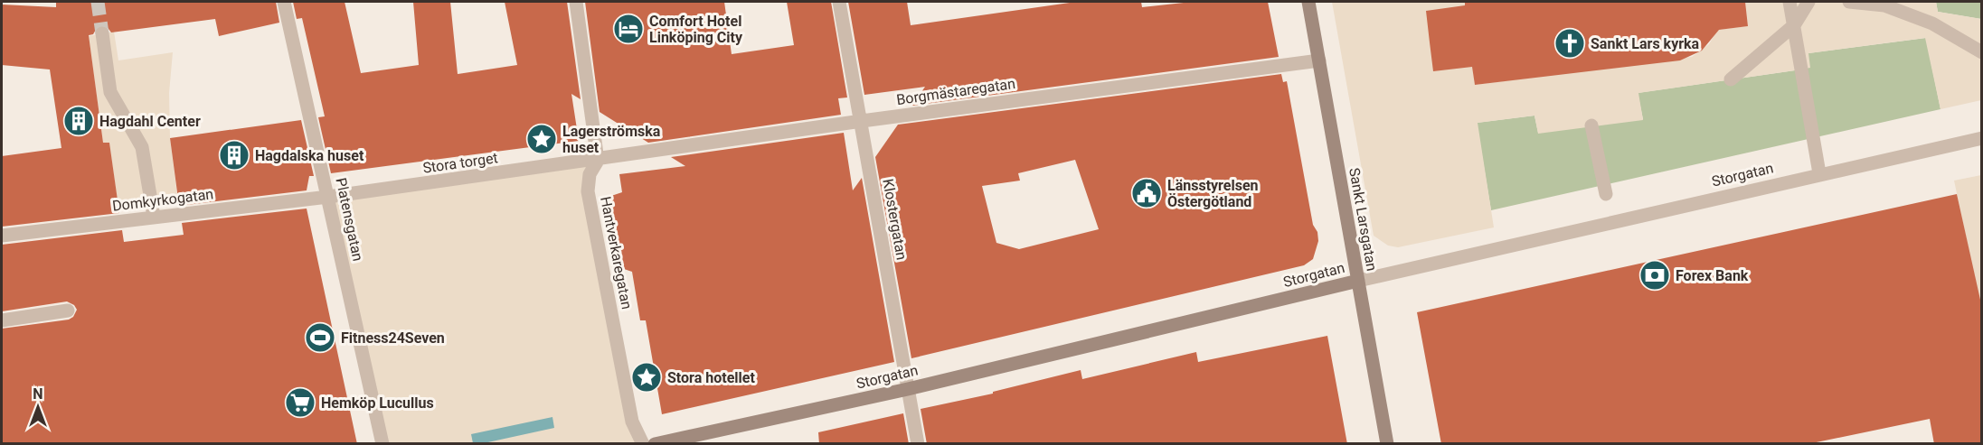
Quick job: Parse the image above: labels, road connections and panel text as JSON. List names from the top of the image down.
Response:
{
  "streets": {
    "street": [
      "Borgmästaregatan",
      "Stora torget",
      "Storgatan",
      "Domkyrkogatan",
      "Platensgatan",
      "Klostergatan",
      "Sankt Larsgatan",
      "Hantverkaregatan"
    ]
  },
  "crossings": [
    ["Borgmästaregatan", "Stora torget"],
    ["Borgmästaregatan", "Klostergatan"],
    ["Borgmästaregatan", "Sankt Larsgatan"],
    ["Borgmästaregatan", "Hantverkaregatan"],
    ["Stora torget", "Domkyrkogatan"],
    ["Stora torget", "Platensgatan"],
    ["Stora torget", "Hantverkaregatan"],
    ["Storgatan", "Klostergatan"],
    ["Storgatan", "Sankt Larsgatan"],
    ["Domkyrkogatan", "Platensgatan"]
  ],
  "places": {
    "hotel": ["Comfort Hotel Linköping City"],
    "church": ["Sankt Lars kyrka"],
    "building": ["Hagdahl Center", "Hagdalska huset"],
    "place": ["Lagerströmska huset", "Stora hotellet"],
    "public building": ["Länsstyrelsen Östergötland"],
    "bank": ["Forex Bank"],
    "sports": ["Fitness24Seven"],
    "supermarket": ["Hemköp Lucullus"]
  },
  "north": "top"
}
